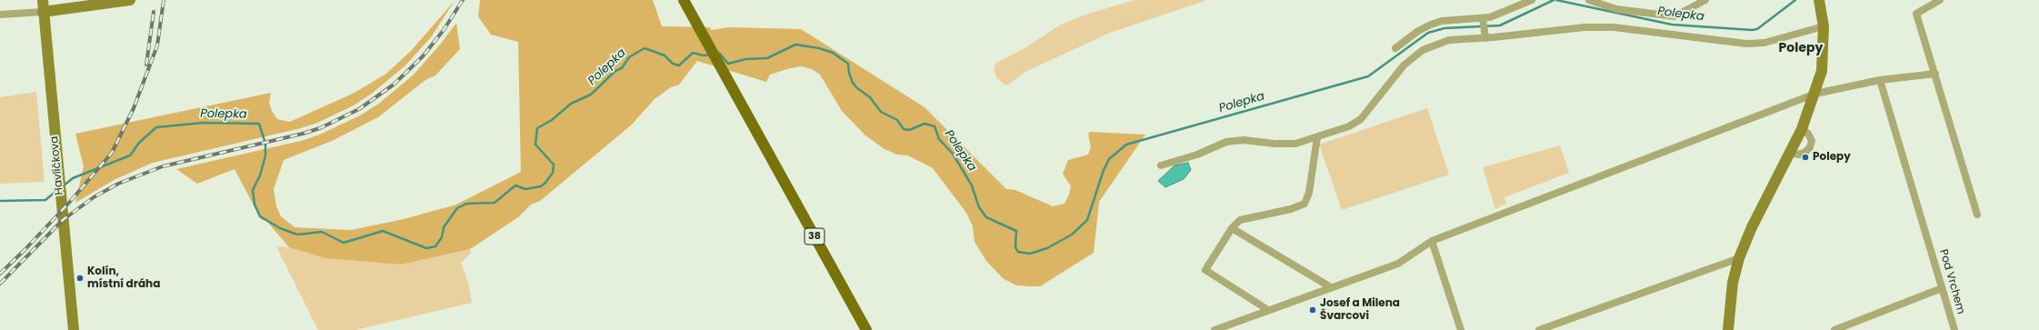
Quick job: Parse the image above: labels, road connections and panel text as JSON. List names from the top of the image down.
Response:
{
  "streets": {
    "main road": ["38"],
    "street": ["Havlíčkova", "Pod Vrchem"]
  },
  "districts": ["Polepy"],
  "water": ["Polepka"],
  "places": ["Polepy", "Kolín, místní dráha", "Josef a Milena Švarcovi"]
}
